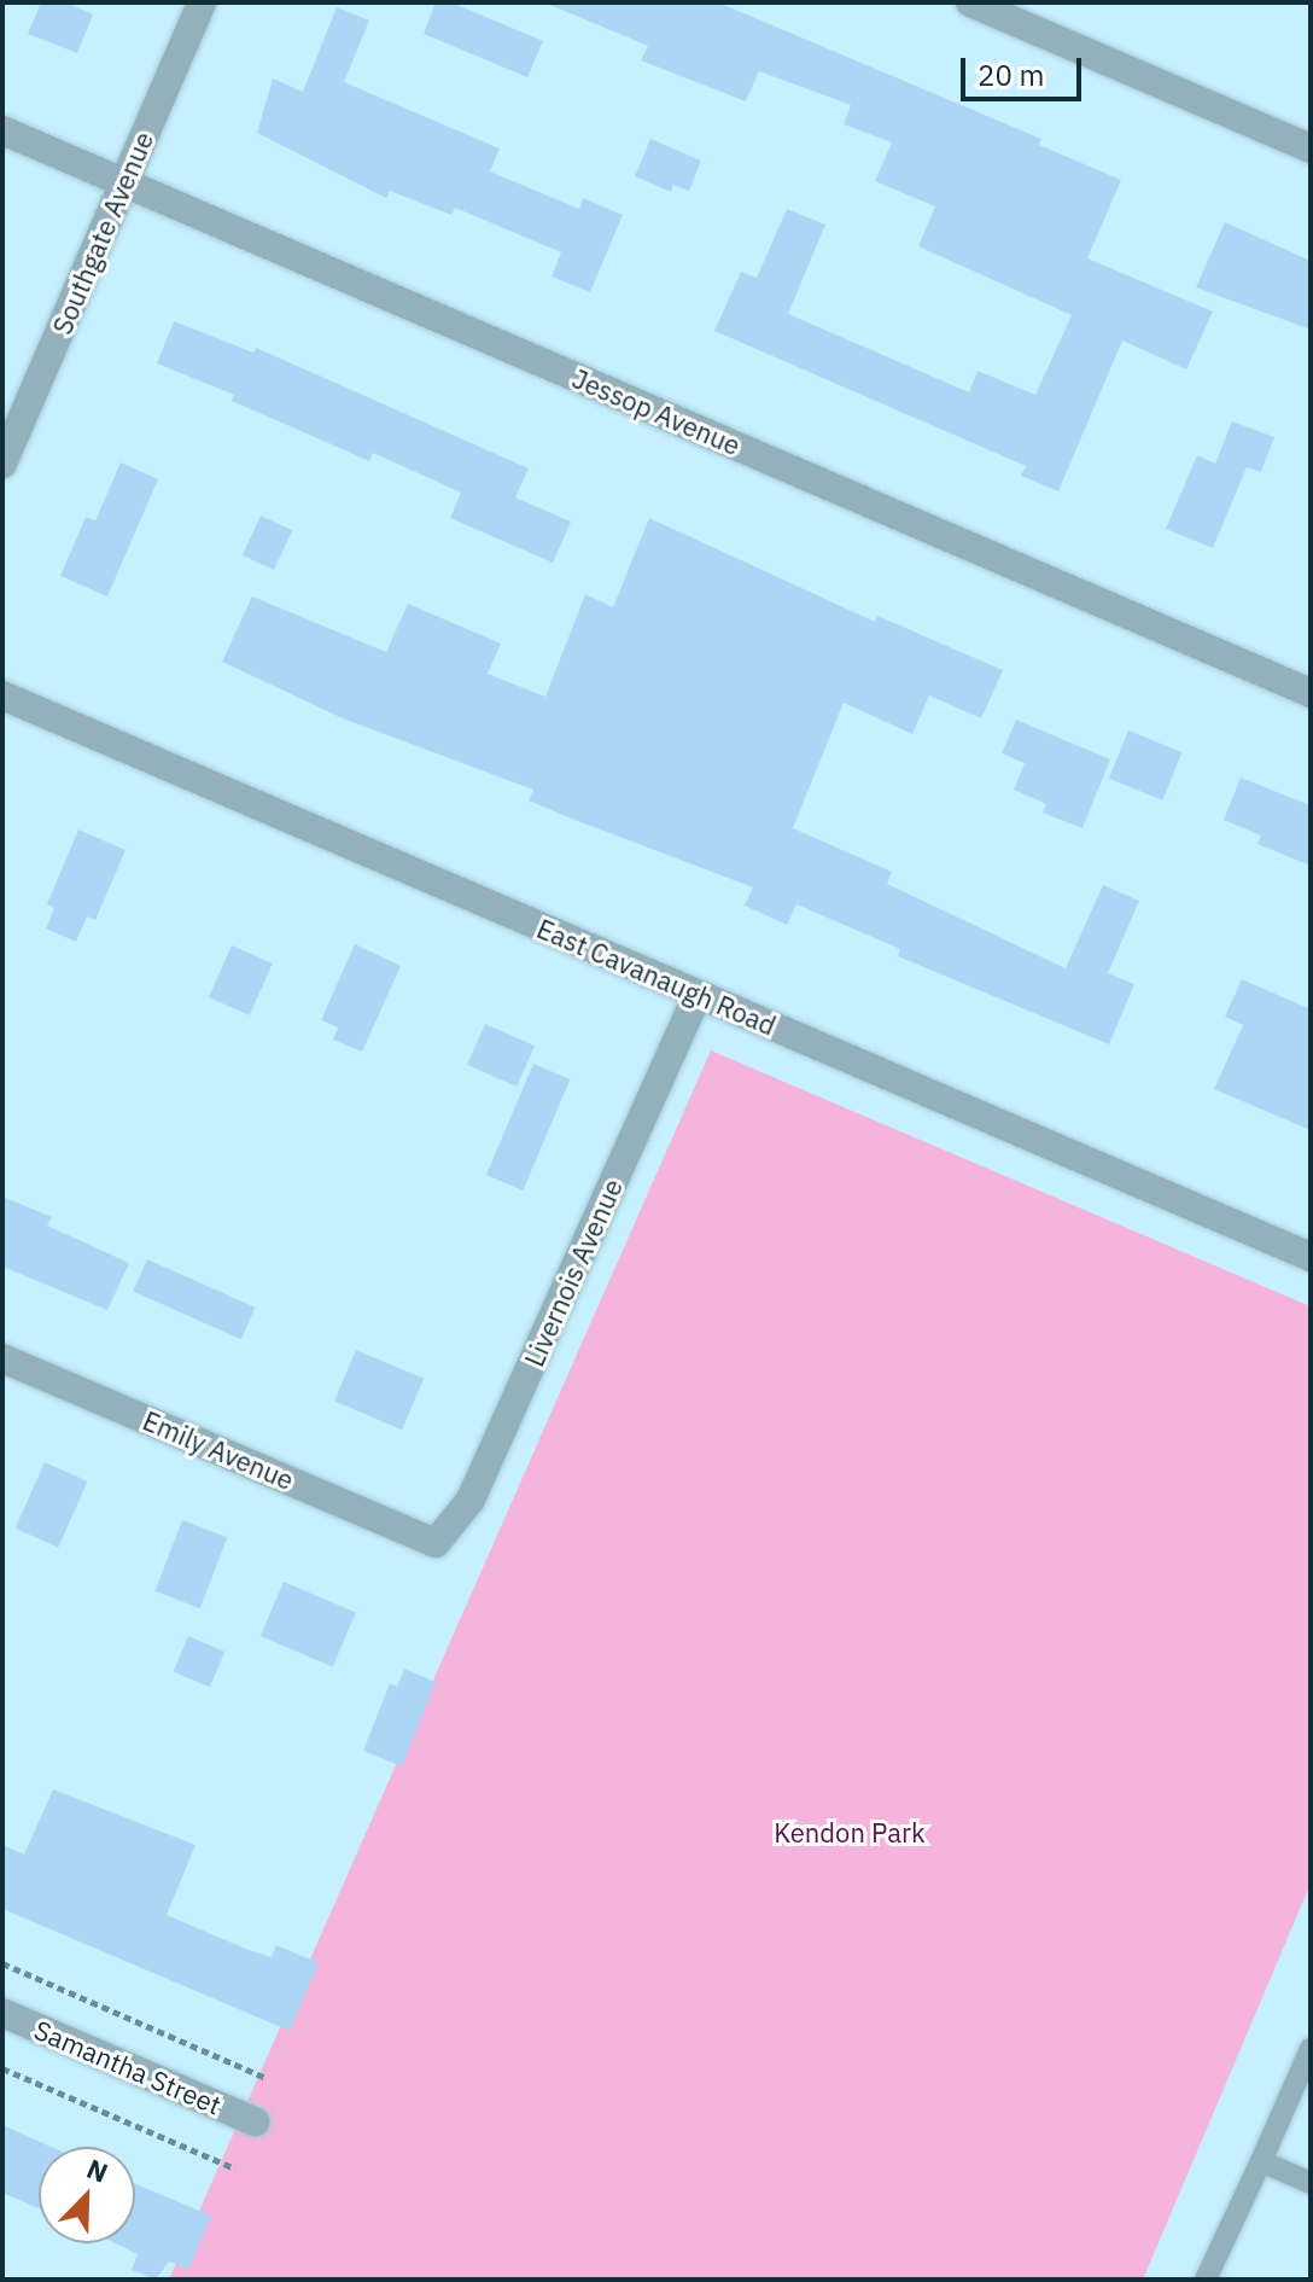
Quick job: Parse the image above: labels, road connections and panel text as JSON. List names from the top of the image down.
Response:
{
  "streets": {
    "street": [
      "Southgate Avenue",
      "Jessop Avenue",
      "East Cavanaugh Road",
      "Livernois Avenue",
      "Emily Avenue",
      "Samantha Street"
    ]
  },
  "crossings": [
    ["Southgate Avenue", "Jessop Avenue"],
    ["East Cavanaugh Road", "Livernois Avenue"],
    ["Livernois Avenue", "Emily Avenue"]
  ],
  "parks": ["Kendon Park"],
  "scale_bar": "20 m",
  "north": "top right"
}
